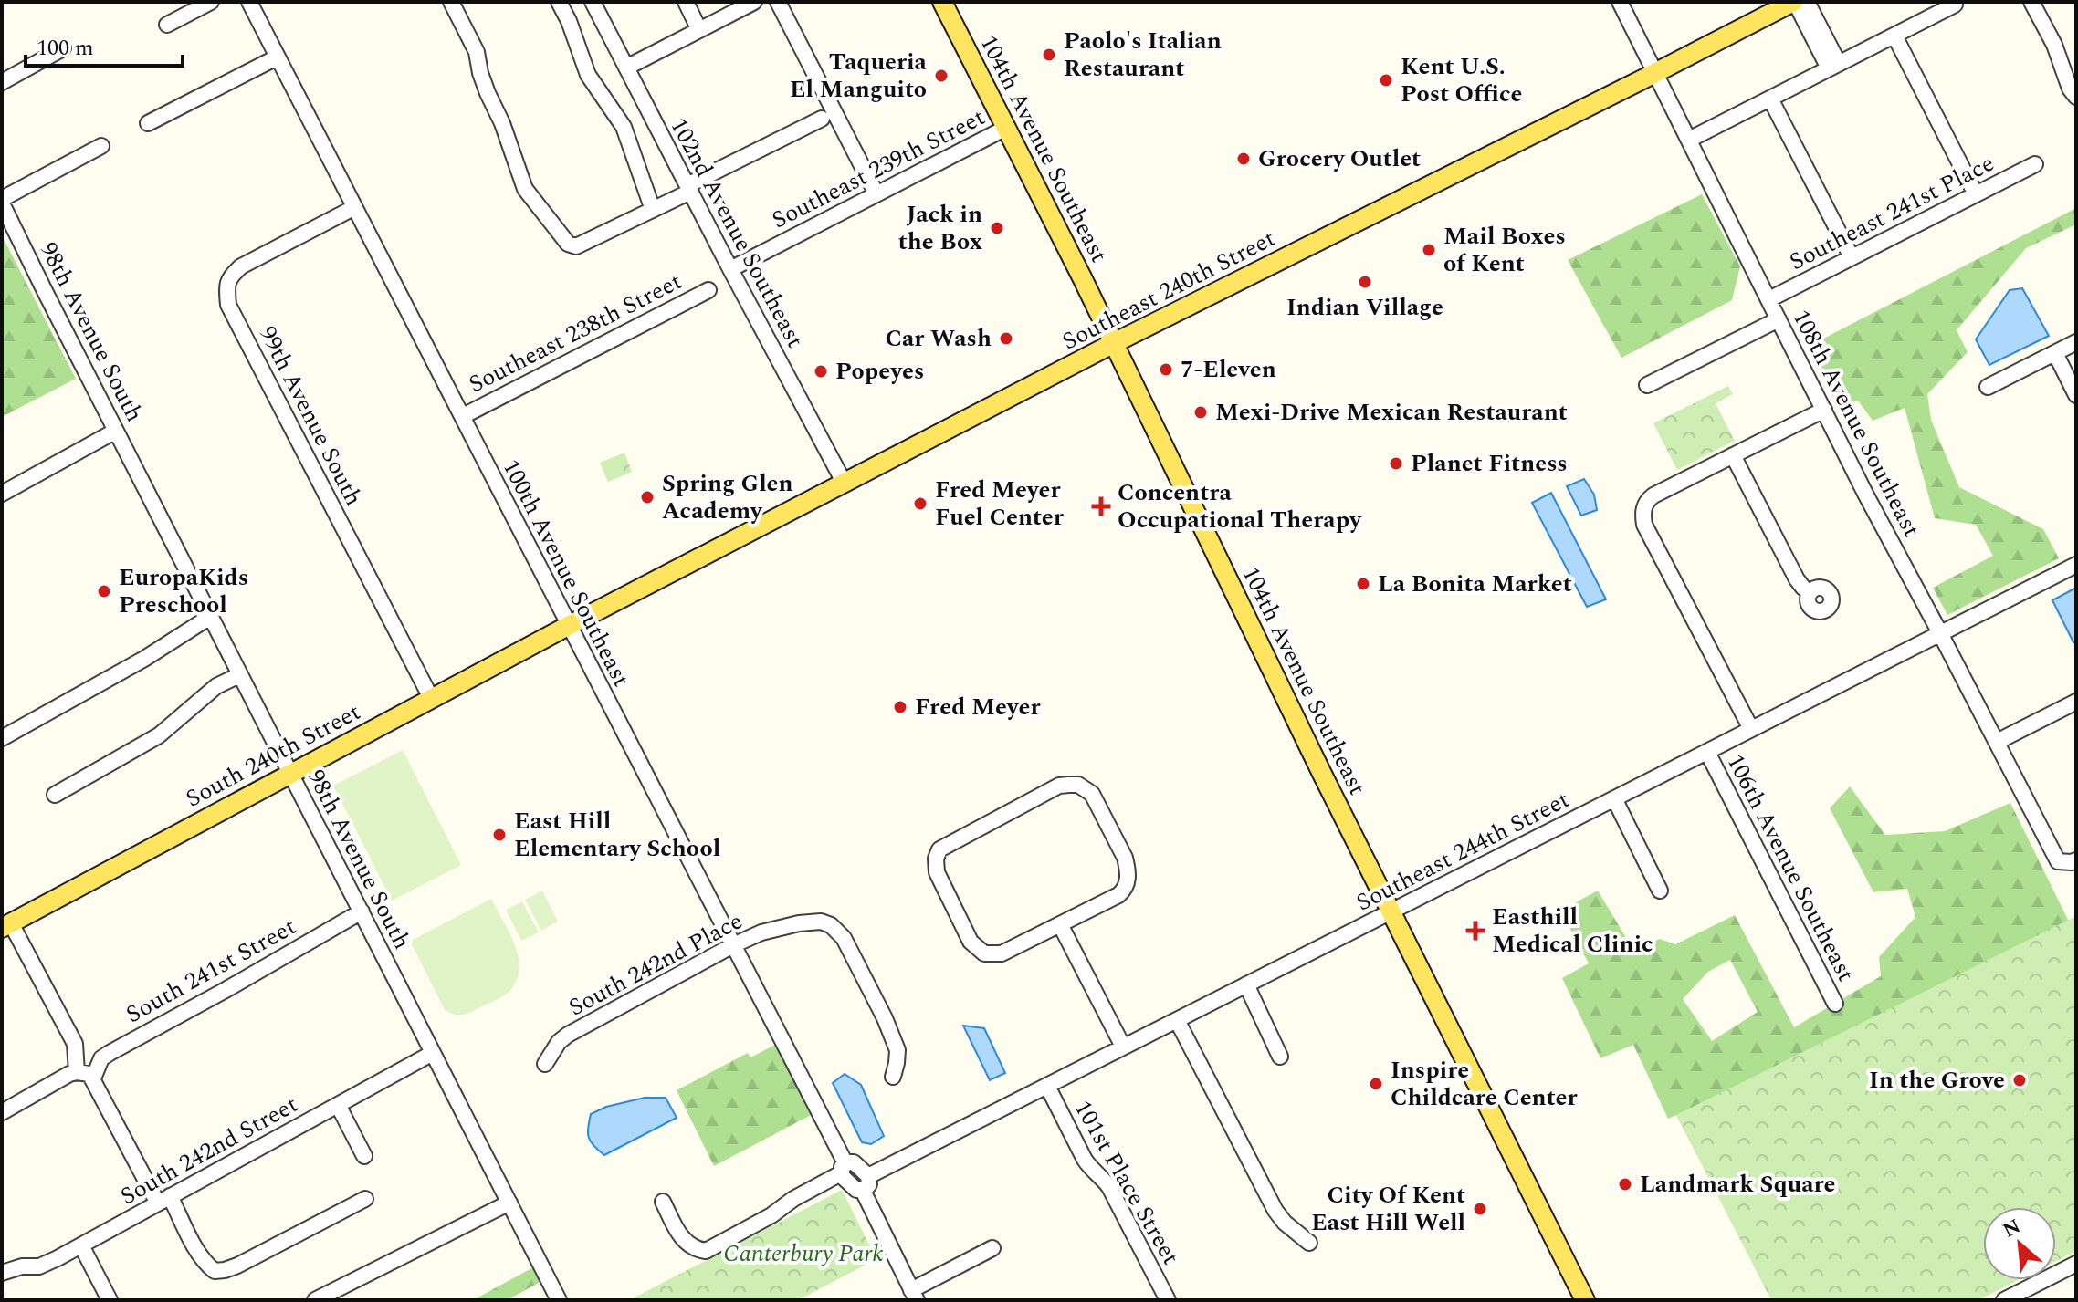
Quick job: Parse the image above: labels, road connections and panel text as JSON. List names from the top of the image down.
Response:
{
  "streets": {
    "main road": ["104th Avenue Southeast", "Southeast 240th Street", "South 240th Street"],
    "street": [
      "Southeast 239th Street",
      "Southeast 241st Place",
      "102nd Avenue Southeast",
      "98th Avenue South",
      "Southeast 238th Street",
      "99th Avenue South",
      "108th Avenue Southeast",
      "100th Avenue Southeast",
      "Southeast 244th Street",
      "106th Avenue Southeast",
      "South 242nd Place",
      "South 241st Street",
      "South 242nd Street",
      "101st Place Street"
    ]
  },
  "crossings": [
    ["104th Avenue Southeast", "Southeast 239th Street"],
    ["104th Avenue Southeast", "Southeast 240th Street"],
    ["104th Avenue Southeast", "Southeast 244th Street"],
    ["Southeast 239th Street", "102nd Avenue Southeast"],
    ["Southeast 239th Street", "Southeast 238th Street"],
    ["Southeast 241st Place", "108th Avenue Southeast"],
    ["102nd Avenue Southeast", "Southeast 240th Street"],
    ["102nd Avenue Southeast", "Southeast 238th Street"],
    ["Southeast 240th Street", "108th Avenue Southeast"],
    ["Southeast 240th Street", "100th Avenue Southeast"],
    ["Southeast 240th Street", "South 240th Street"],
    ["98th Avenue South", "South 240th Street"],
    ["98th Avenue South", "South 241st Street"],
    ["98th Avenue South", "South 242nd Street"],
    ["Southeast 238th Street", "100th Avenue Southeast"],
    ["99th Avenue South", "100th Avenue Southeast"],
    ["99th Avenue South", "South 240th Street"],
    ["108th Avenue Southeast", "Southeast 244th Street"],
    ["100th Avenue Southeast", "South 240th Street"],
    ["100th Avenue Southeast", "South 242nd Place"],
    ["Southeast 244th Street", "106th Avenue Southeast"],
    ["Southeast 244th Street", "101st Place Street"]
  ],
  "parks": ["Canterbury Park"],
  "places": {
    "other": [
      "Paolo's Italian Restaurant",
      "Taqueria El Manguito",
      "Kent U.S. Post Office",
      "Grocery Outlet",
      "Jack in the Box",
      "Mail Boxes of Kent",
      "Indian Village",
      "Car Wash",
      "7-Eleven",
      "Popeyes",
      "Mexi-Drive Mexican Restaurant",
      "Planet Fitness",
      "Spring Glen Academy",
      "Fred Meyer Fuel Center",
      "La Bonita Market",
      "EuropaKids Preschool",
      "Fred Meyer",
      "East Hill Elementary School",
      "In the Grove",
      "Inspire Childcare Center",
      "Landmark Square",
      "City Of Kent East Hill Well"
    ],
    "health": ["Concentra Occupational Therapy", "Easthill Medical Clinic"]
  },
  "scale_bar": "100 m",
  "north": "top left"
}
